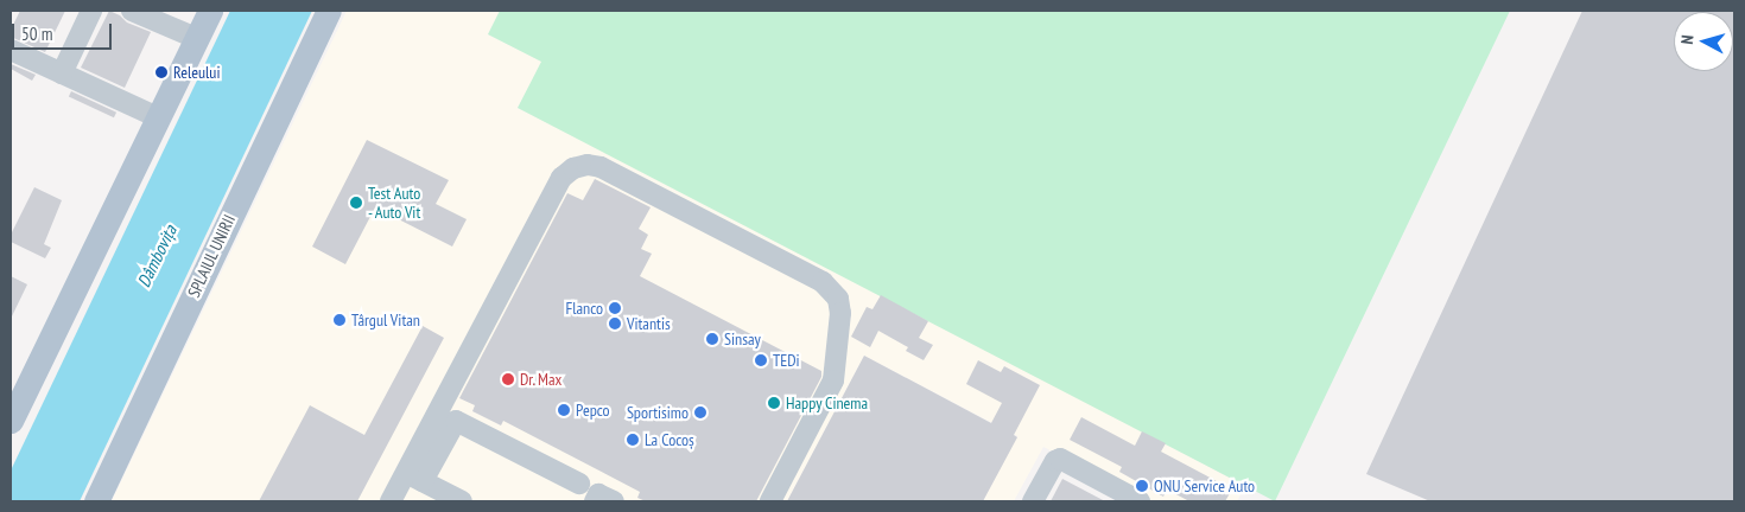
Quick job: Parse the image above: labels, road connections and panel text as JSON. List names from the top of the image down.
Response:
{
  "streets": {
    "main road": ["SPLAIUL UNIRII"]
  },
  "water": ["Dâmbovița"],
  "places": [
    "Releului",
    "Test Auto - Auto Vit",
    "Flanco",
    "Târgul Vitan",
    "Vitantis",
    "Sinsay",
    "TEDi",
    "Dr. Max",
    "Happy Cinema",
    "Pepco",
    "Sportisimo",
    "La Cocoș",
    "ONU Service Auto"
  ],
  "scale_bar": "50 m",
  "north": "left"
}
